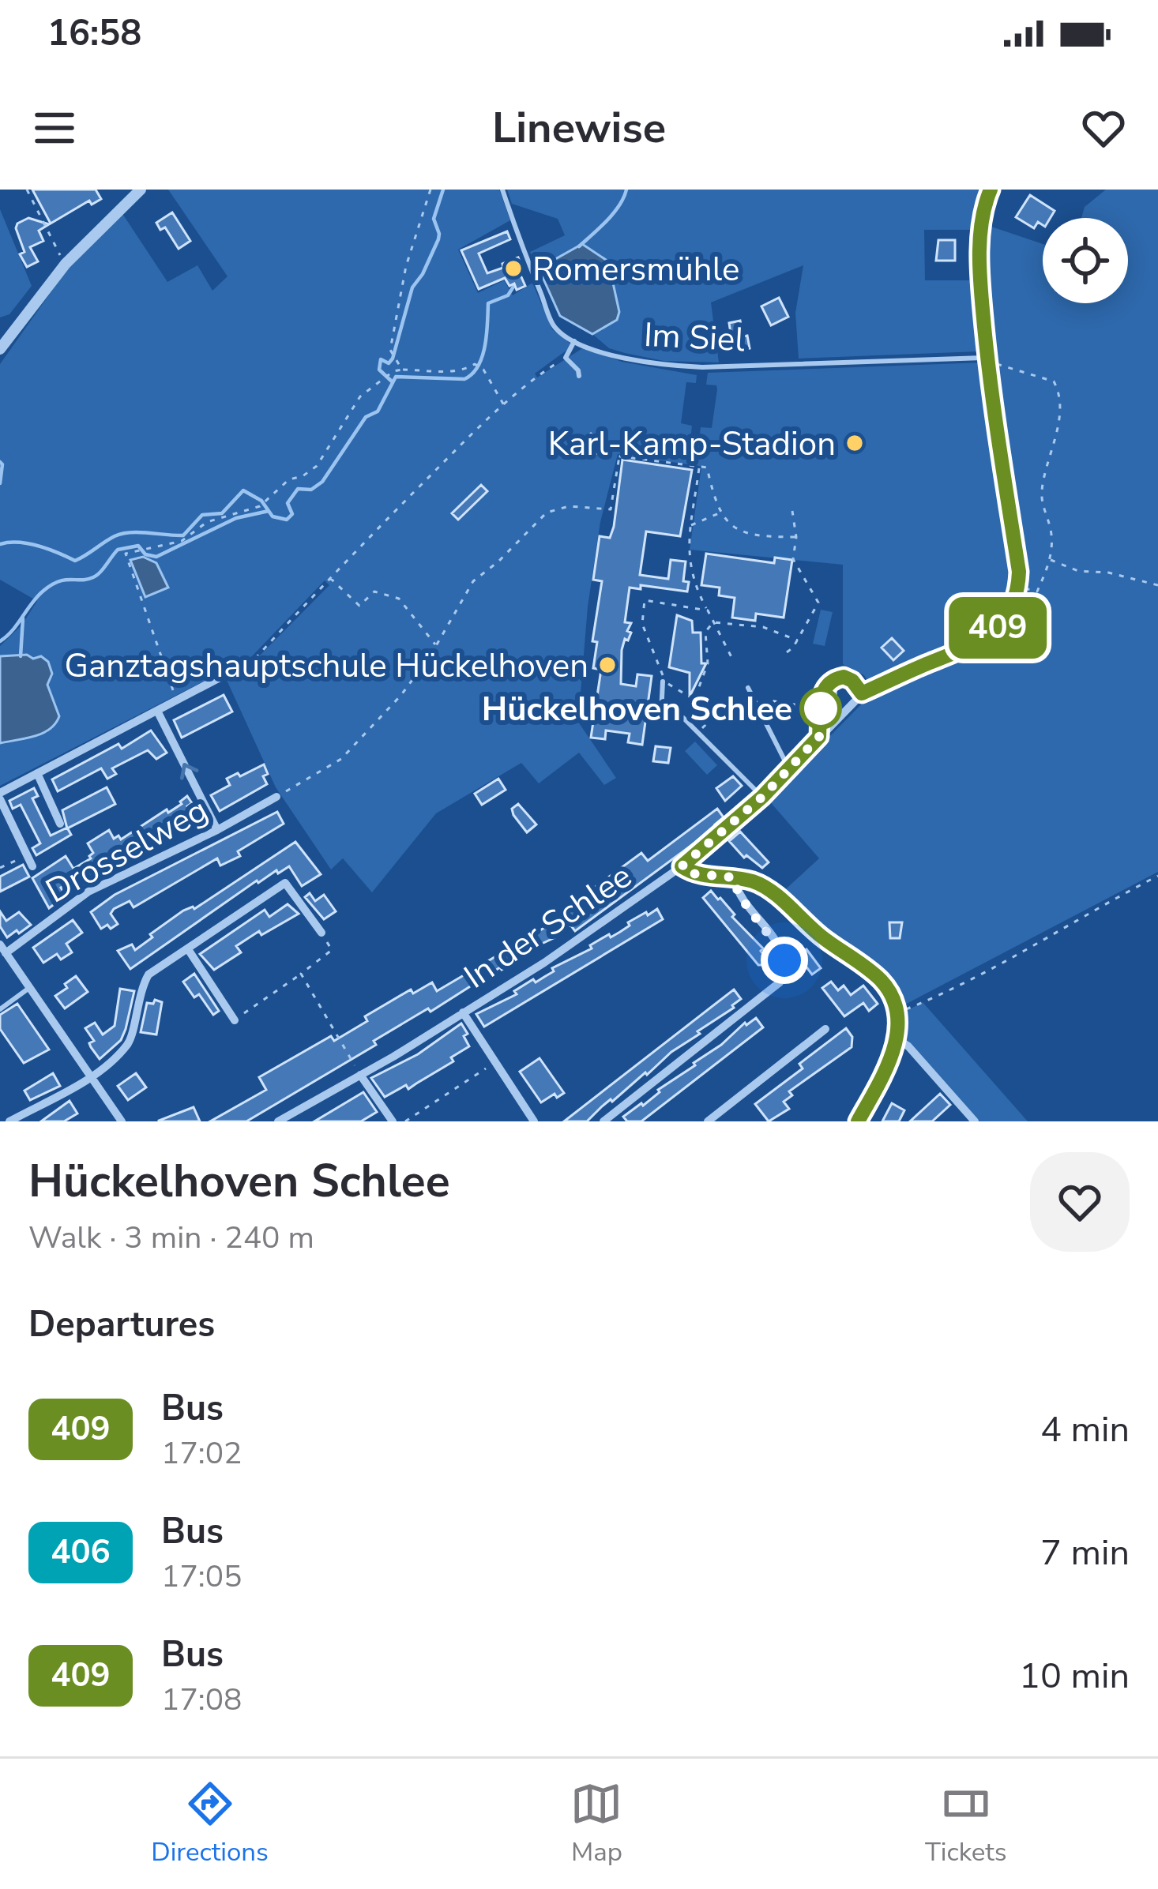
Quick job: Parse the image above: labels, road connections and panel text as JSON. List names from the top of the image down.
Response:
{
  "streets": {
    "street": ["Drosselweg", "In der Schlee"],
    "lane": ["Im Siel"]
  },
  "places": [
    "Romersmühle",
    "Karl-Kamp-Stadion",
    "Ganztagshauptschule Hückelhoven",
    "Hückelhoven Schlee"
  ],
  "lines": ["bus line 409"],
  "page": {
    "status": "16:58",
    "header": "Linewise",
    "on_map": "409",
    "heading": [
      ["Hückelhoven Schlee", "Walk · 3 min · 240 m"],
      "Departures"
    ],
    "list": [
      {
        "mark": "409",
        "name": "Bus",
        "note": "17:02",
        "value": "4 min"
      },
      {
        "mark": "406",
        "name": "Bus",
        "note": "17:05",
        "value": "7 min"
      },
      {
        "mark": "409",
        "name": "Bus",
        "note": "17:08",
        "value": "10 min"
      }
    ],
    "tabs": ["Directions", "Map", "Tickets"]
  }
}
